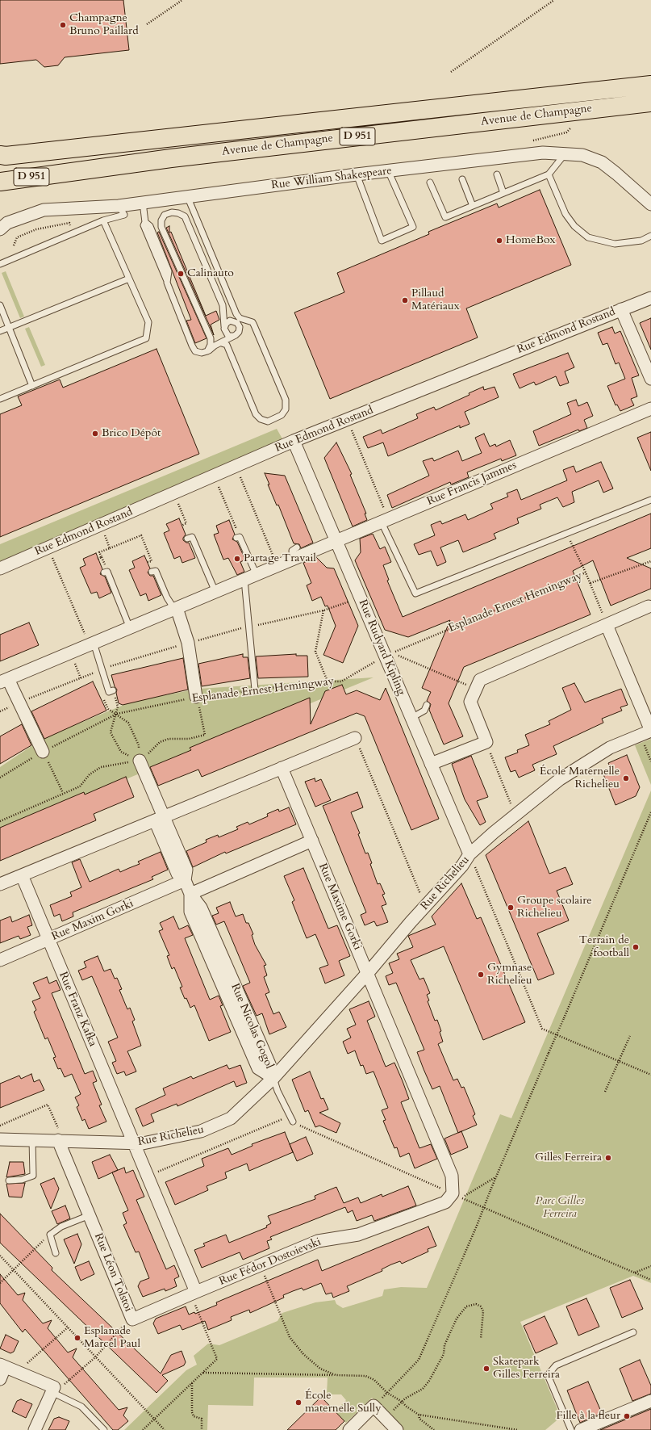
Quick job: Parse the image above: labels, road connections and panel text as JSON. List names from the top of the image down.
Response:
{
  "streets": {
    "main road": ["Avenue de Champagne", "D 951"],
    "street": [
      "Rue William Shakespeare",
      "Rue Edmond Rostand",
      "Rue Francis Jammes",
      "Rue Rudyard Kipling",
      "Rue Richelieu",
      "Rue Maxime Gorki",
      "Rue Maxim Gorki",
      "Rue Franz Kafka",
      "Rue Nicolas Gogol",
      "Rue Fédor Dostoievski",
      "Rue Léon Tolstoi"
    ],
    "path": ["Esplanade Ernest Hemingway"]
  },
  "crossings": [
    ["Rue Edmond Rostand", "Rue Rudyard Kipling"],
    ["Rue Francis Jammes", "Rue Rudyard Kipling"],
    ["Esplanade Ernest Hemingway", "Rue Rudyard Kipling"],
    ["Rue Rudyard Kipling", "Rue Richelieu"],
    ["Rue Richelieu", "Rue Maxime Gorki"],
    ["Rue Richelieu", "Rue Franz Kafka"],
    ["Rue Richelieu", "Rue Nicolas Gogol"],
    ["Rue Richelieu", "Rue Léon Tolstoi"],
    ["Rue Maxim Gorki", "Rue Franz Kafka"],
    ["Rue Maxim Gorki", "Rue Nicolas Gogol"],
    ["Rue Fédor Dostoievski", "Rue Léon Tolstoi"]
  ],
  "parks": ["Parc Gilles Ferreira"],
  "places": [
    "Champagne Bruno Paillard",
    "HomeBox",
    "Calinauto",
    "Pillaud Matériaux",
    "Brico Dépôt",
    "Partage Travail",
    "École Maternelle Richelieu",
    "Groupe scolaire Richelieu",
    "Terrain de football",
    "Gymnase Richelieu",
    "Gilles Ferreira",
    "Esplanade Marcel Paul",
    "Skatepark Gilles Ferreira",
    "École maternelle Sully",
    "Fille à la fleur"
  ]
}
